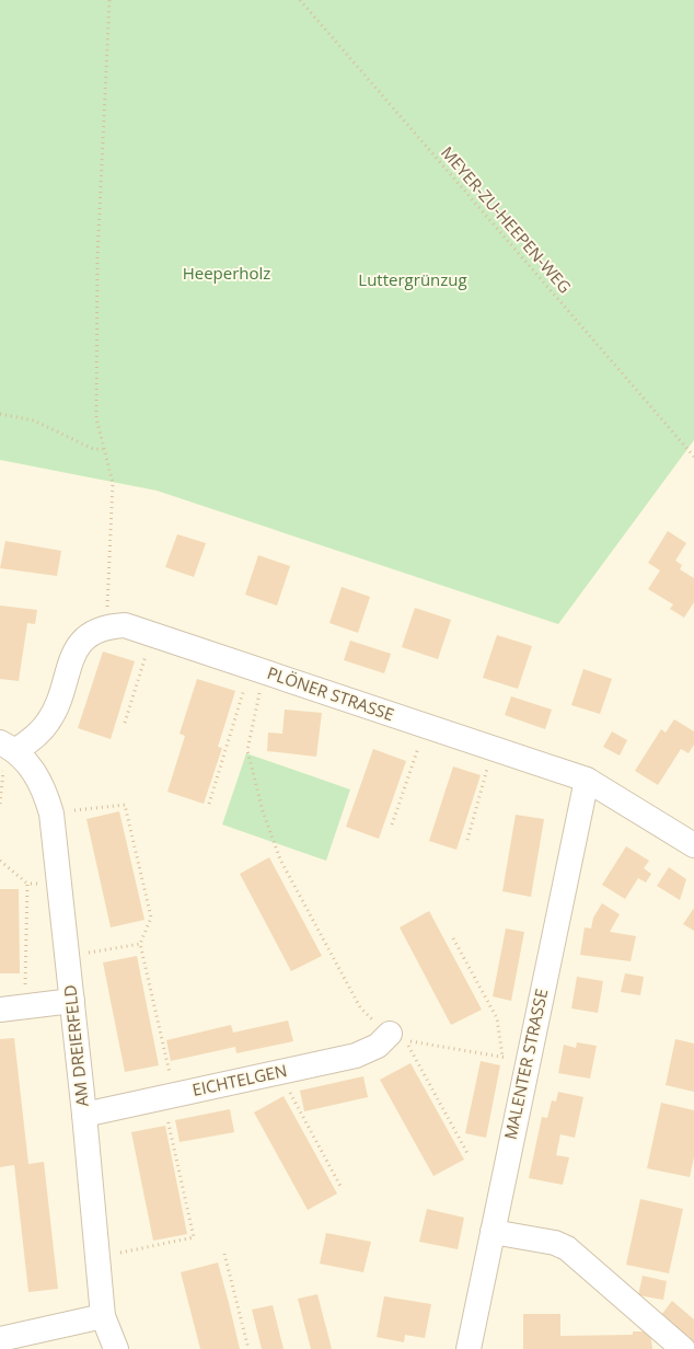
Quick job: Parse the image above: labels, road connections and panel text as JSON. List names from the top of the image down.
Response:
{
  "streets": {
    "street": [
      "PLÖNER STRASSE",
      "AM DREIERFELD",
      "MALENTER STRASSE",
      "EICHTELGEN"
    ],
    "path": ["MEYER-ZU-HEEPEN-WEG"]
  },
  "crossings": [
    ["PLÖNER STRASSE", "MALENTER STRASSE"],
    ["AM DREIERFELD", "EICHTELGEN"]
  ],
  "parks": ["Heeperholz", "Luttergrünzug"]
}
